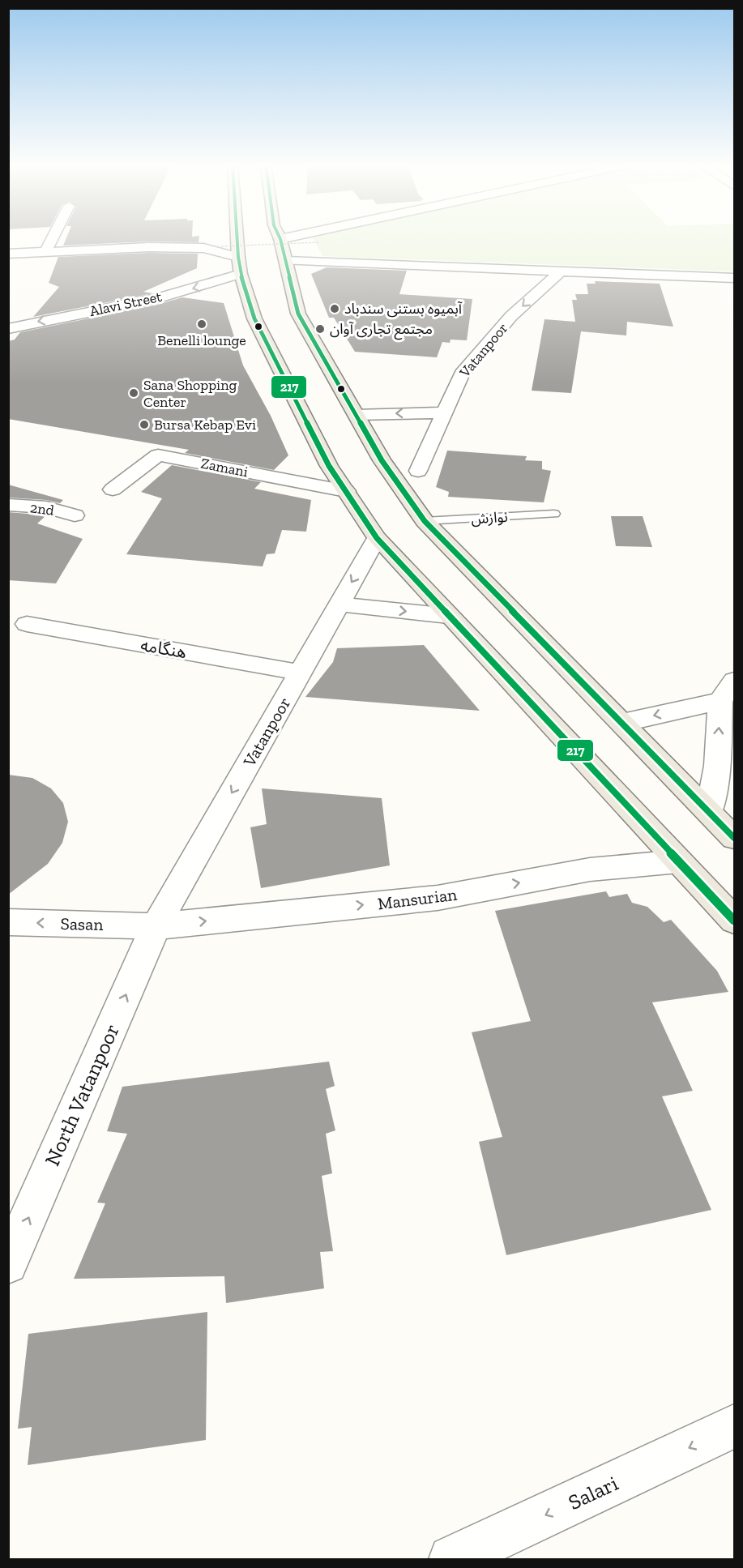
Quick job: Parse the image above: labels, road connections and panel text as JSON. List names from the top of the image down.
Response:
{
  "streets": {
    "street": [
      "Alavi Street",
      "Vatanpoor",
      "Zamani",
      "2nd",
      "هنگامه",
      "Mansurian",
      "Sasan",
      "North Vatanpoor",
      "Salari"
    ],
    "lane": ["نوازش"]
  },
  "crossings": [
    ["Vatanpoor", "هنگامه"],
    ["Vatanpoor", "Mansurian"],
    ["Vatanpoor", "Sasan"],
    ["Vatanpoor", "North Vatanpoor"],
    ["Mansurian", "Sasan"],
    ["Mansurian", "North Vatanpoor"],
    ["Sasan", "North Vatanpoor"]
  ],
  "one_way": [
    "Vatanpoor",
    "Mansurian",
    "Sasan",
    "North Vatanpoor",
    "Salari"
  ],
  "places": [
    "آبمیوه بستنی سندباد",
    "Benelli lounge",
    "مجتمع تجاری آوان",
    "Sana Shopping Center",
    "Bursa Kebap Evi"
  ],
  "lines": ["transit line 217"]
}
